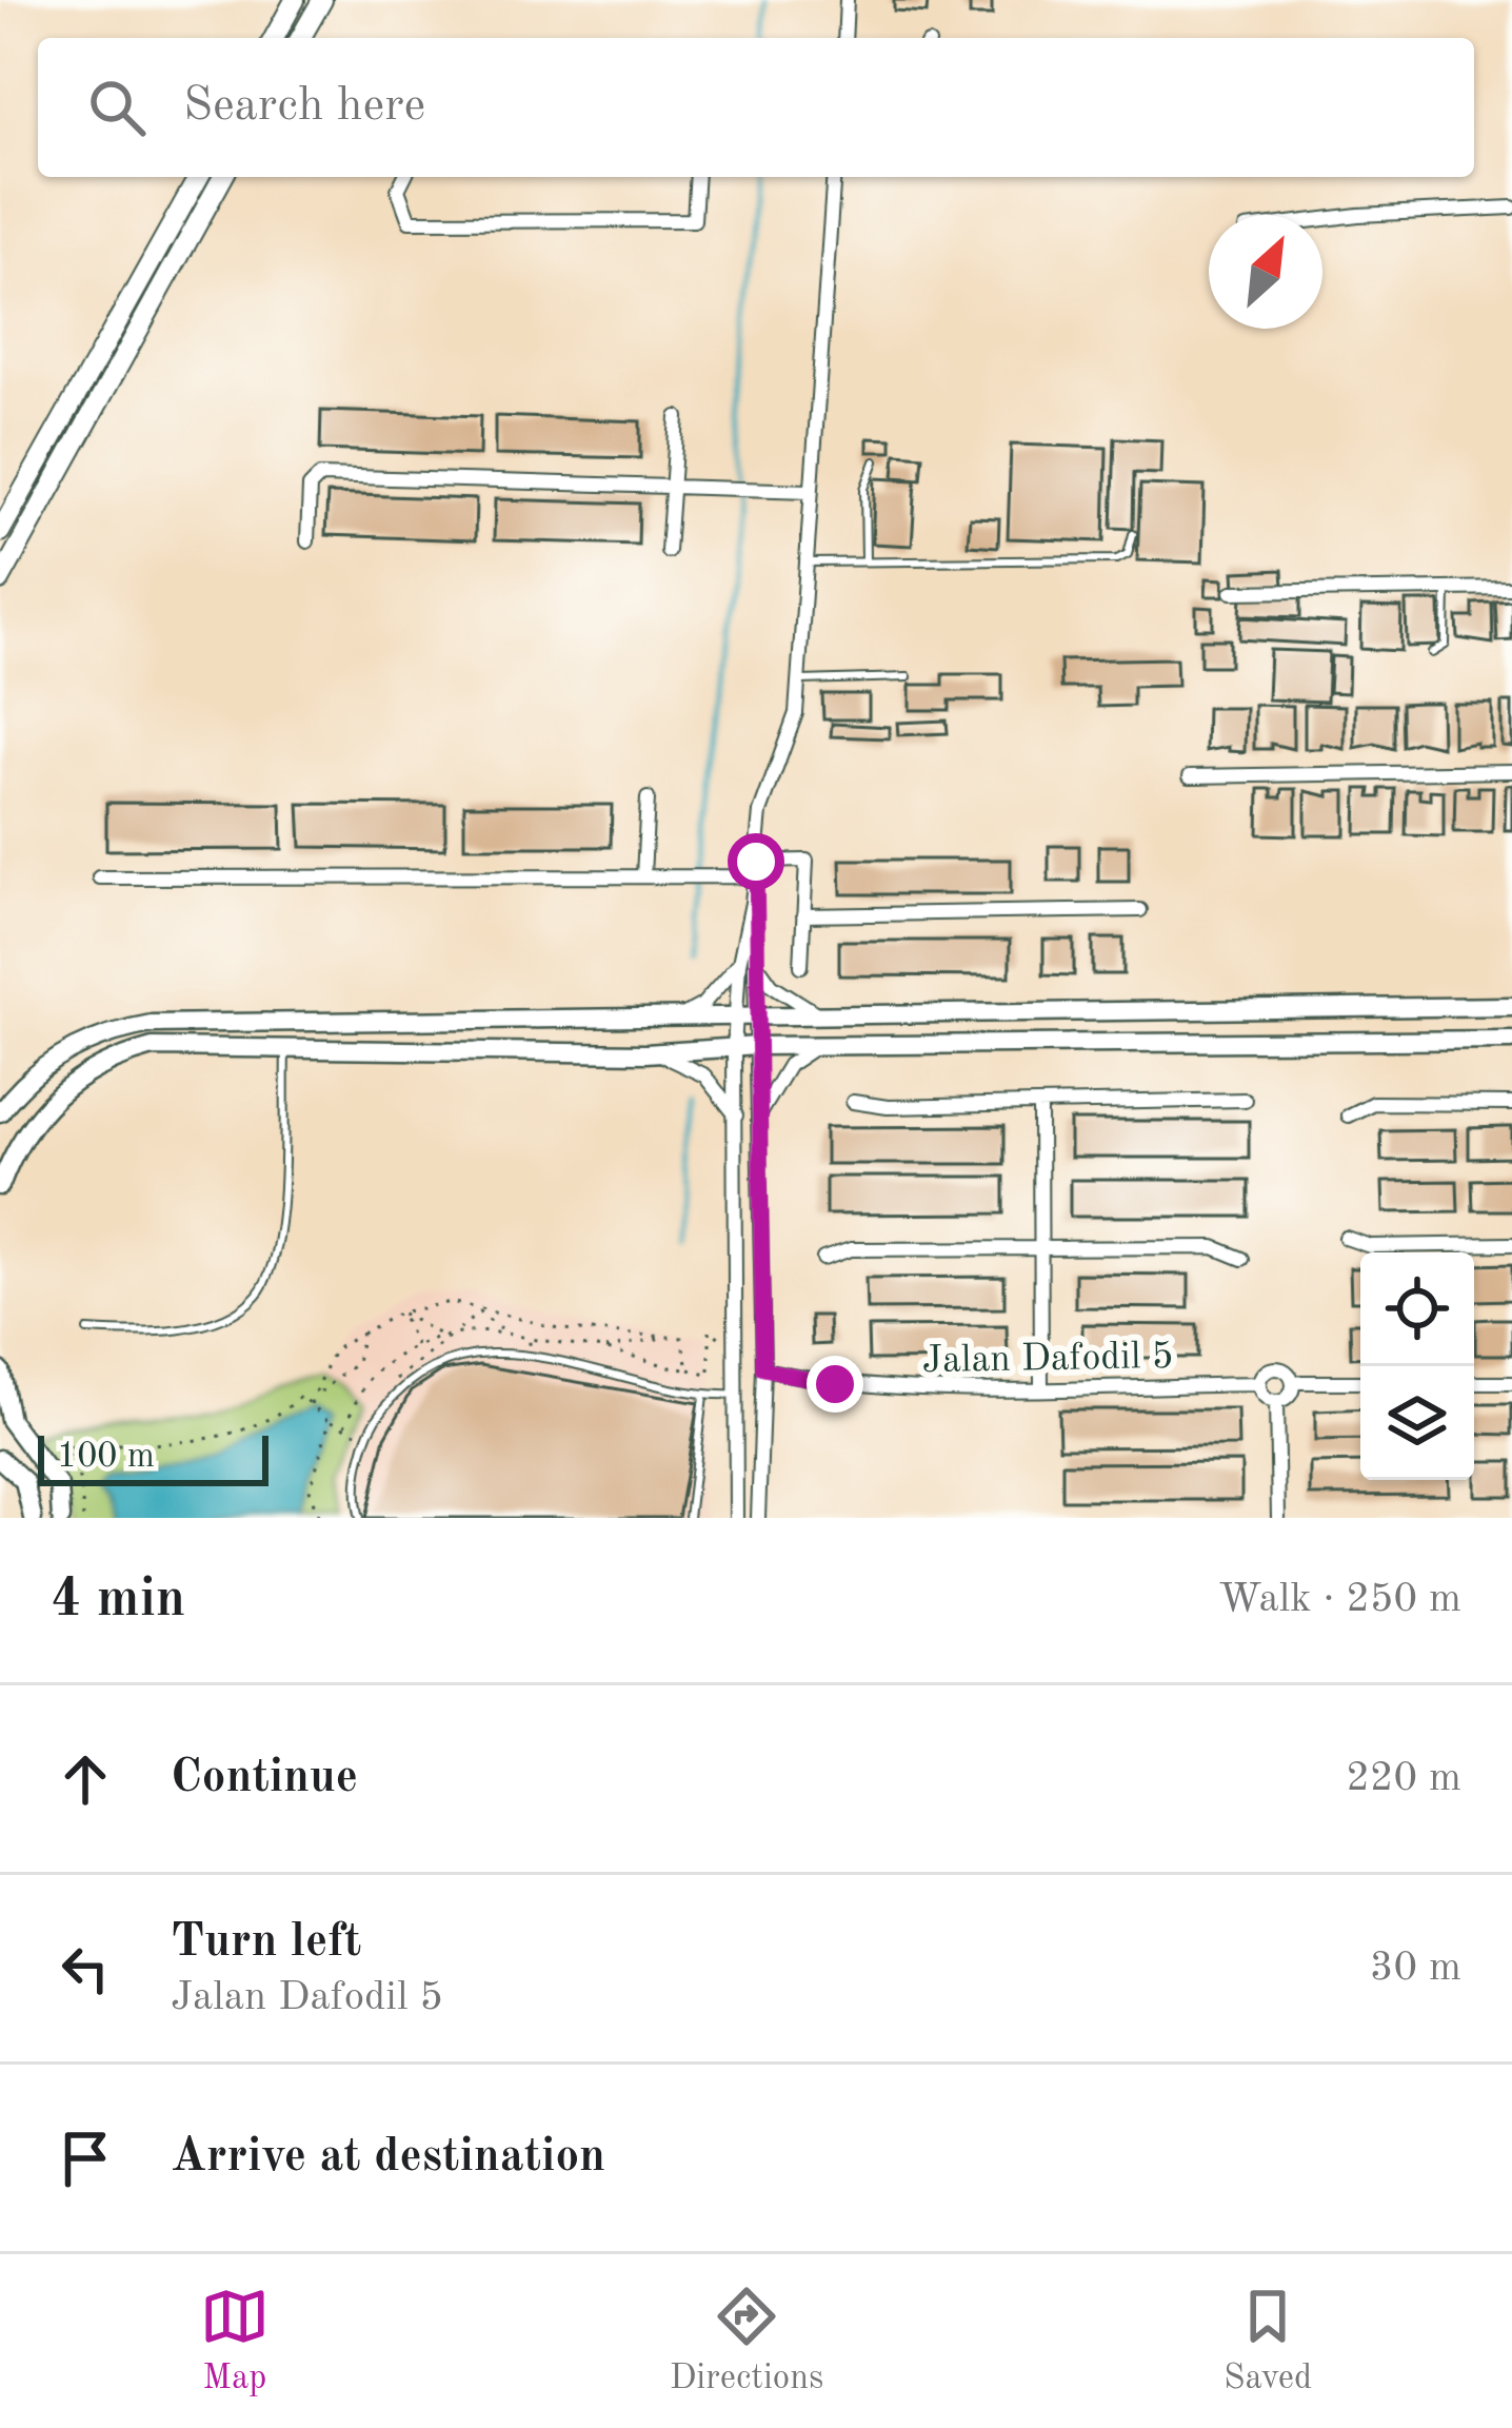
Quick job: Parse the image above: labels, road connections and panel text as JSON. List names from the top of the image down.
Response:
{
  "streets": {
    "street": ["Jalan Dafodil 5"]
  },
  "scale_bar": "100 m",
  "north": "top right",
  "page": {
    "search": "Search here",
    "scale": "100 m",
    "heading": ["4 min", "Walk · 250 m"],
    "list": [
      ["Continue", "220 m"],
      ["Turn left", "Jalan Dafodil 5", "30 m"],
      "Arrive at destination"
    ],
    "nav": ["Map", "Directions", "Saved"]
  }
}
